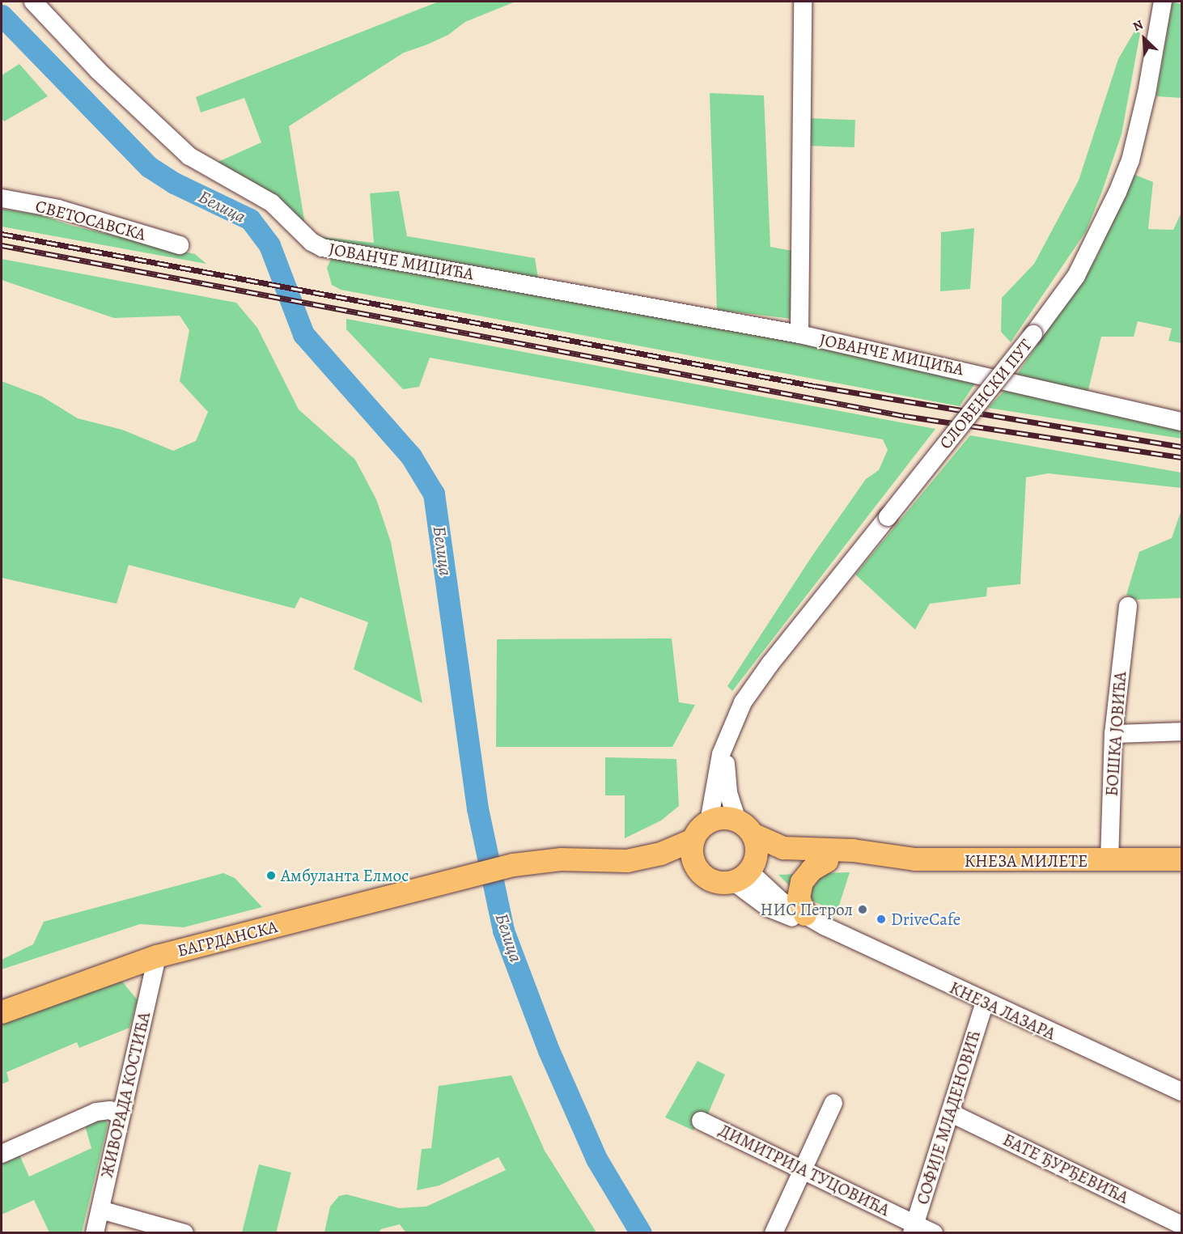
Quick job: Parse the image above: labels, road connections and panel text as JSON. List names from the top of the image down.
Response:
{
  "streets": {
    "main road": ["КНЕЗА МИЛЕТЕ", "БАГРДАНСКА"],
    "street": [
      "СВЕТОСАВСКА",
      "ЈОВАНЧЕ МИЦИЋА",
      "СЛОВЕНСКИ ПУТ",
      "БОШКА ЈОВИЋА",
      "КНЕЗА ЛАЗАРА",
      "ЖИВОРАДА КОСТИЋА",
      "СОФИЈЕ МЛАДЕНОВИЋ",
      "БАТЕ ЂУРЂЕВИЋА",
      "ДИМИТРИЈА ТУЦОВИЋА"
    ]
  },
  "crossings": [
    ["СЛОВЕНСКИ ПУТ", "КНЕЗА МИЛЕТЕ"],
    ["СЛОВЕНСКИ ПУТ", "КНЕЗА ЛАЗАРА"],
    ["БОШКА ЈОВИЋА", "КНЕЗА МИЛЕТЕ"],
    ["КНЕЗА МИЛЕТЕ", "КНЕЗА ЛАЗАРА"],
    ["БАГРДАНСКА", "ЖИВОРАДА КОСТИЋА"],
    ["КНЕЗА ЛАЗАРА", "СОФИЈЕ МЛАДЕНОВИЋ"],
    ["СОФИЈЕ МЛАДЕНОВИЋ", "БАТЕ ЂУРЂЕВИЋА"],
    ["СОФИЈЕ МЛАДЕНОВИЋ", "ДИМИТРИЈА ТУЦОВИЋА"]
  ],
  "water": ["Белица"],
  "places": ["Амбуланта Елмос", "НИС Петрол", "DriveCafe"],
  "north": "top left"
}
